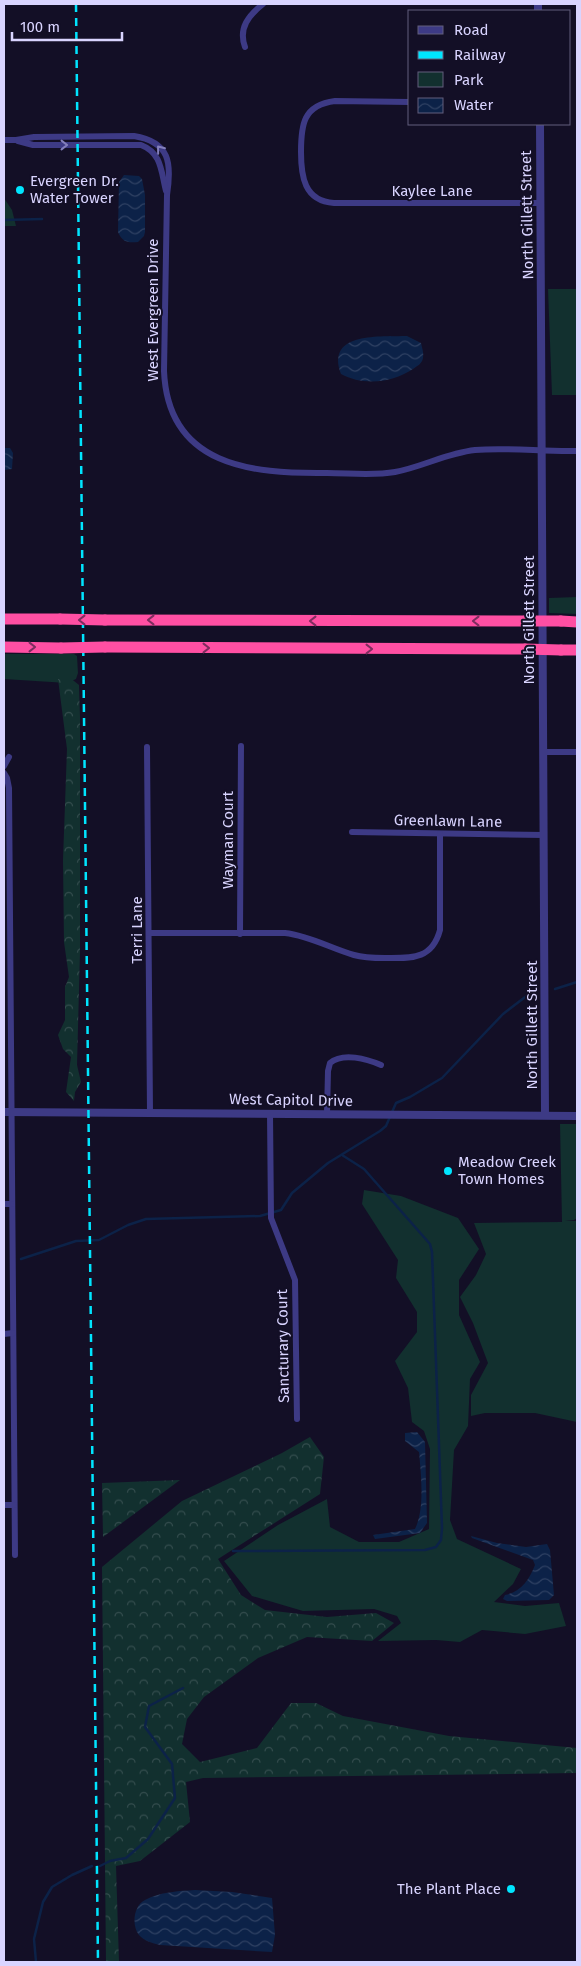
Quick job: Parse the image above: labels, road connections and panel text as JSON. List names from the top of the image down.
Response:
{
  "streets": {
    "street": [
      "Kaylee Lane",
      "North Gillett Street",
      "West Evergreen Drive",
      "Greenlawn Lane",
      "Wayman Court",
      "Terri Lane",
      "West Capitol Drive",
      "Sancturary Court"
    ]
  },
  "crossings": [
    ["Kaylee Lane", "North Gillett Street"],
    ["North Gillett Street", "West Evergreen Drive"],
    ["North Gillett Street", "Greenlawn Lane"],
    ["North Gillett Street", "West Capitol Drive"],
    ["Terri Lane", "West Capitol Drive"],
    ["West Capitol Drive", "Sancturary Court"]
  ],
  "places": ["Evergreen Dr. Water Tower", "Meadow Creek Town Homes", "The Plant Place"],
  "legend": [
    "Road",
    "Railway",
    "Park",
    "Water"
  ],
  "scale_bar": "100 m"
}
